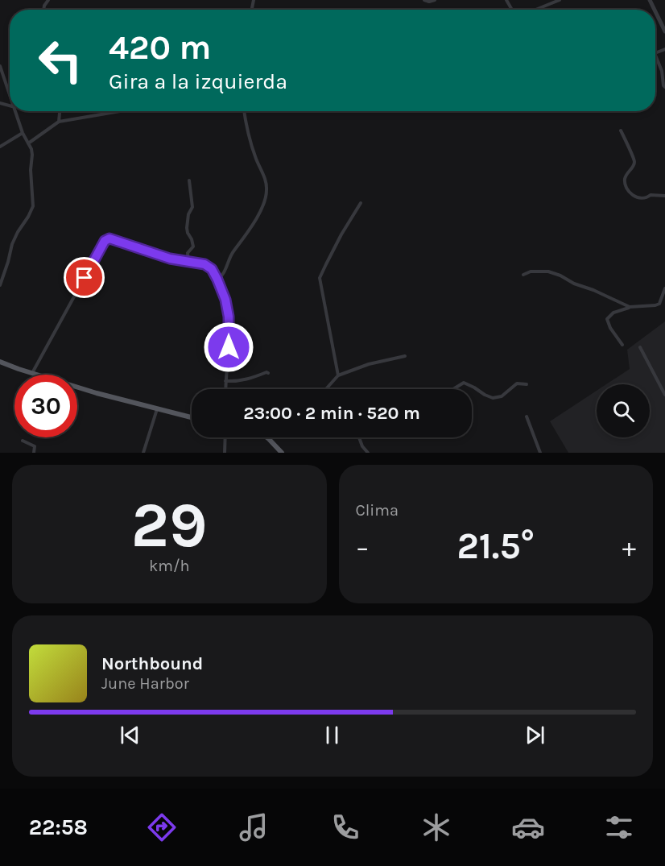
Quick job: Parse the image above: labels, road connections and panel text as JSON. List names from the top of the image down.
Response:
{
  "page": {
    "turn": ["420 m", "Gira a la izquierda"],
    "limit": "30",
    "trip": "23:00 · 2 min · 520 m",
    "tile": [
      ["29", "km/h"],
      "Clima"
    ],
    "heat": ["−", "21.5°", "+"],
    "song": ["Northbound", "June Harbor"],
    "tabs": "22:58"
  }
}
